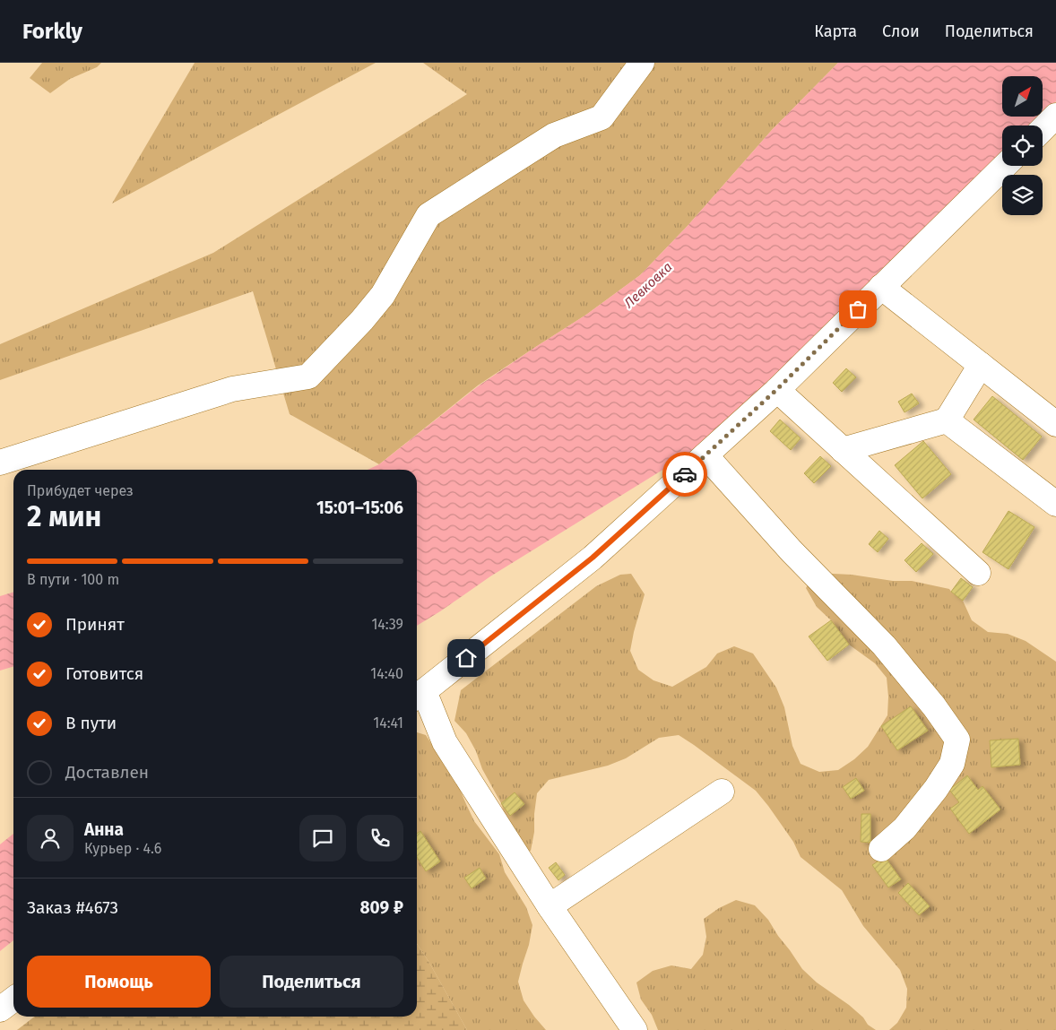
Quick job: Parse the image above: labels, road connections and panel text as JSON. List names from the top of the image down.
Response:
{
  "water": ["Левковка"],
  "north": "top right",
  "page": {
    "header": "Forkly",
    "nav": ["Карта", "Слои", "Поделиться"],
    "heading": ["2 мин", "Прибудет через", "15:01–15:06"],
    "panel": [
      "Анна",
      "Курьер · 4.6",
      "Заказ #4673",
      "809 ₽"
    ],
    "bar": "В пути · 100 m",
    "list": [
      ["Принят", "14:39"],
      ["Готовится", "14:40"],
      ["В пути", "14:41"],
      "Доставлен"
    ],
    "buttons": ["Помощь", "Поделиться"]
  }
}
